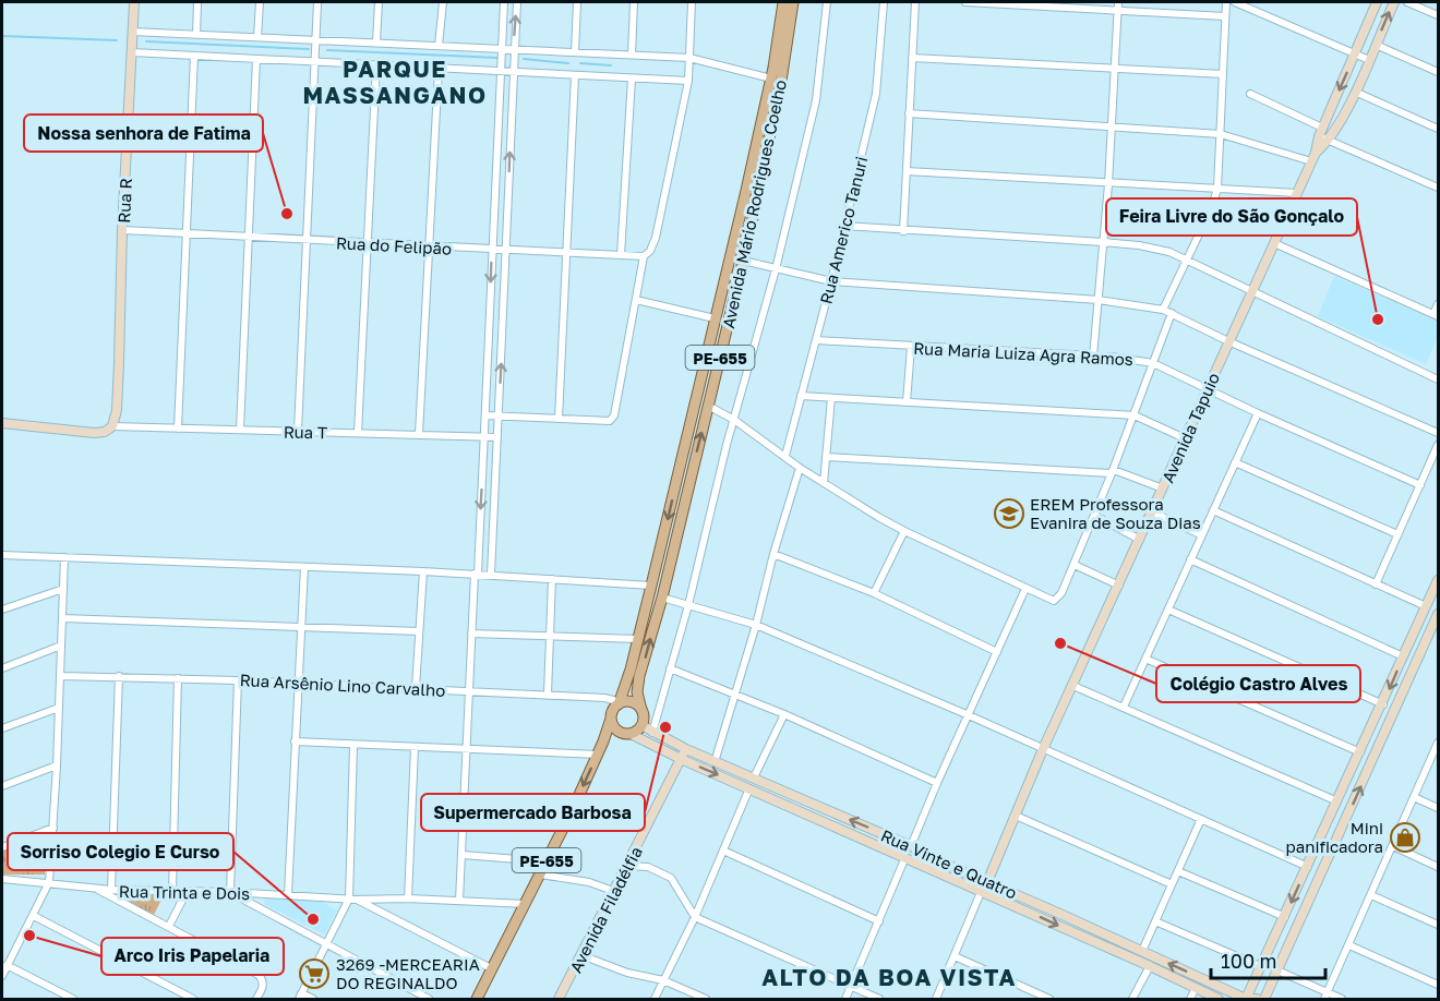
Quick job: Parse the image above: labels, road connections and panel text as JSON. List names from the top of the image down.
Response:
{
  "streets": {
    "main road": ["Avenida Mário Rodrigues Coelho", "PE-655"],
    "street": [
      "Rua R",
      "Rua Americo Tanuri",
      "Rua do Felipão",
      "Rua Maria Luiza Agra Ramos",
      "Avenida Tapuio",
      "Rua T",
      "Rua Arsênio Lino Carvalho",
      "Rua Vinte e Quatro",
      "Rua Trinta e Dois",
      "Avenida Filadélfia"
    ]
  },
  "crossings": [
    ["Rua R", "Rua do Felipão"],
    ["Rua R", "Rua T"],
    ["Avenida Mário Rodrigues Coelho", "PE-655"],
    ["Avenida Mário Rodrigues Coelho", "Rua Arsênio Lino Carvalho"],
    ["Avenida Mário Rodrigues Coelho", "Rua Vinte e Quatro"],
    ["Rua Americo Tanuri", "Rua Maria Luiza Agra Ramos"],
    ["Rua Maria Luiza Agra Ramos", "Avenida Tapuio"],
    ["PE-655", "Rua Arsênio Lino Carvalho"],
    ["PE-655", "Rua Vinte e Quatro"],
    ["PE-655", "Rua Trinta e Dois"],
    ["Avenida Tapuio", "Rua Vinte e Quatro"],
    ["Rua Arsênio Lino Carvalho", "Rua Vinte e Quatro"],
    ["Rua Vinte e Quatro", "Avenida Filadélfia"]
  ],
  "districts": ["PARQUE MASSANGANO", "ALTO DA BOA VISTA"],
  "places": {
    "other": [
      "Nossa senhora de Fatima",
      "Feira Livre do São Gonçalo",
      "Colégio Castro Alves",
      "Supermercado Barbosa",
      "Sorriso Colegio E Curso",
      "Arco Iris Papelaria"
    ],
    "school or university": ["EREM Professora Evanira de Souza Dias"],
    "shop": ["Mini panificadora"],
    "supermarket": ["3269 -MERCEARIA DO REGINALDO"]
  },
  "scale_bar": "100 m"
}
